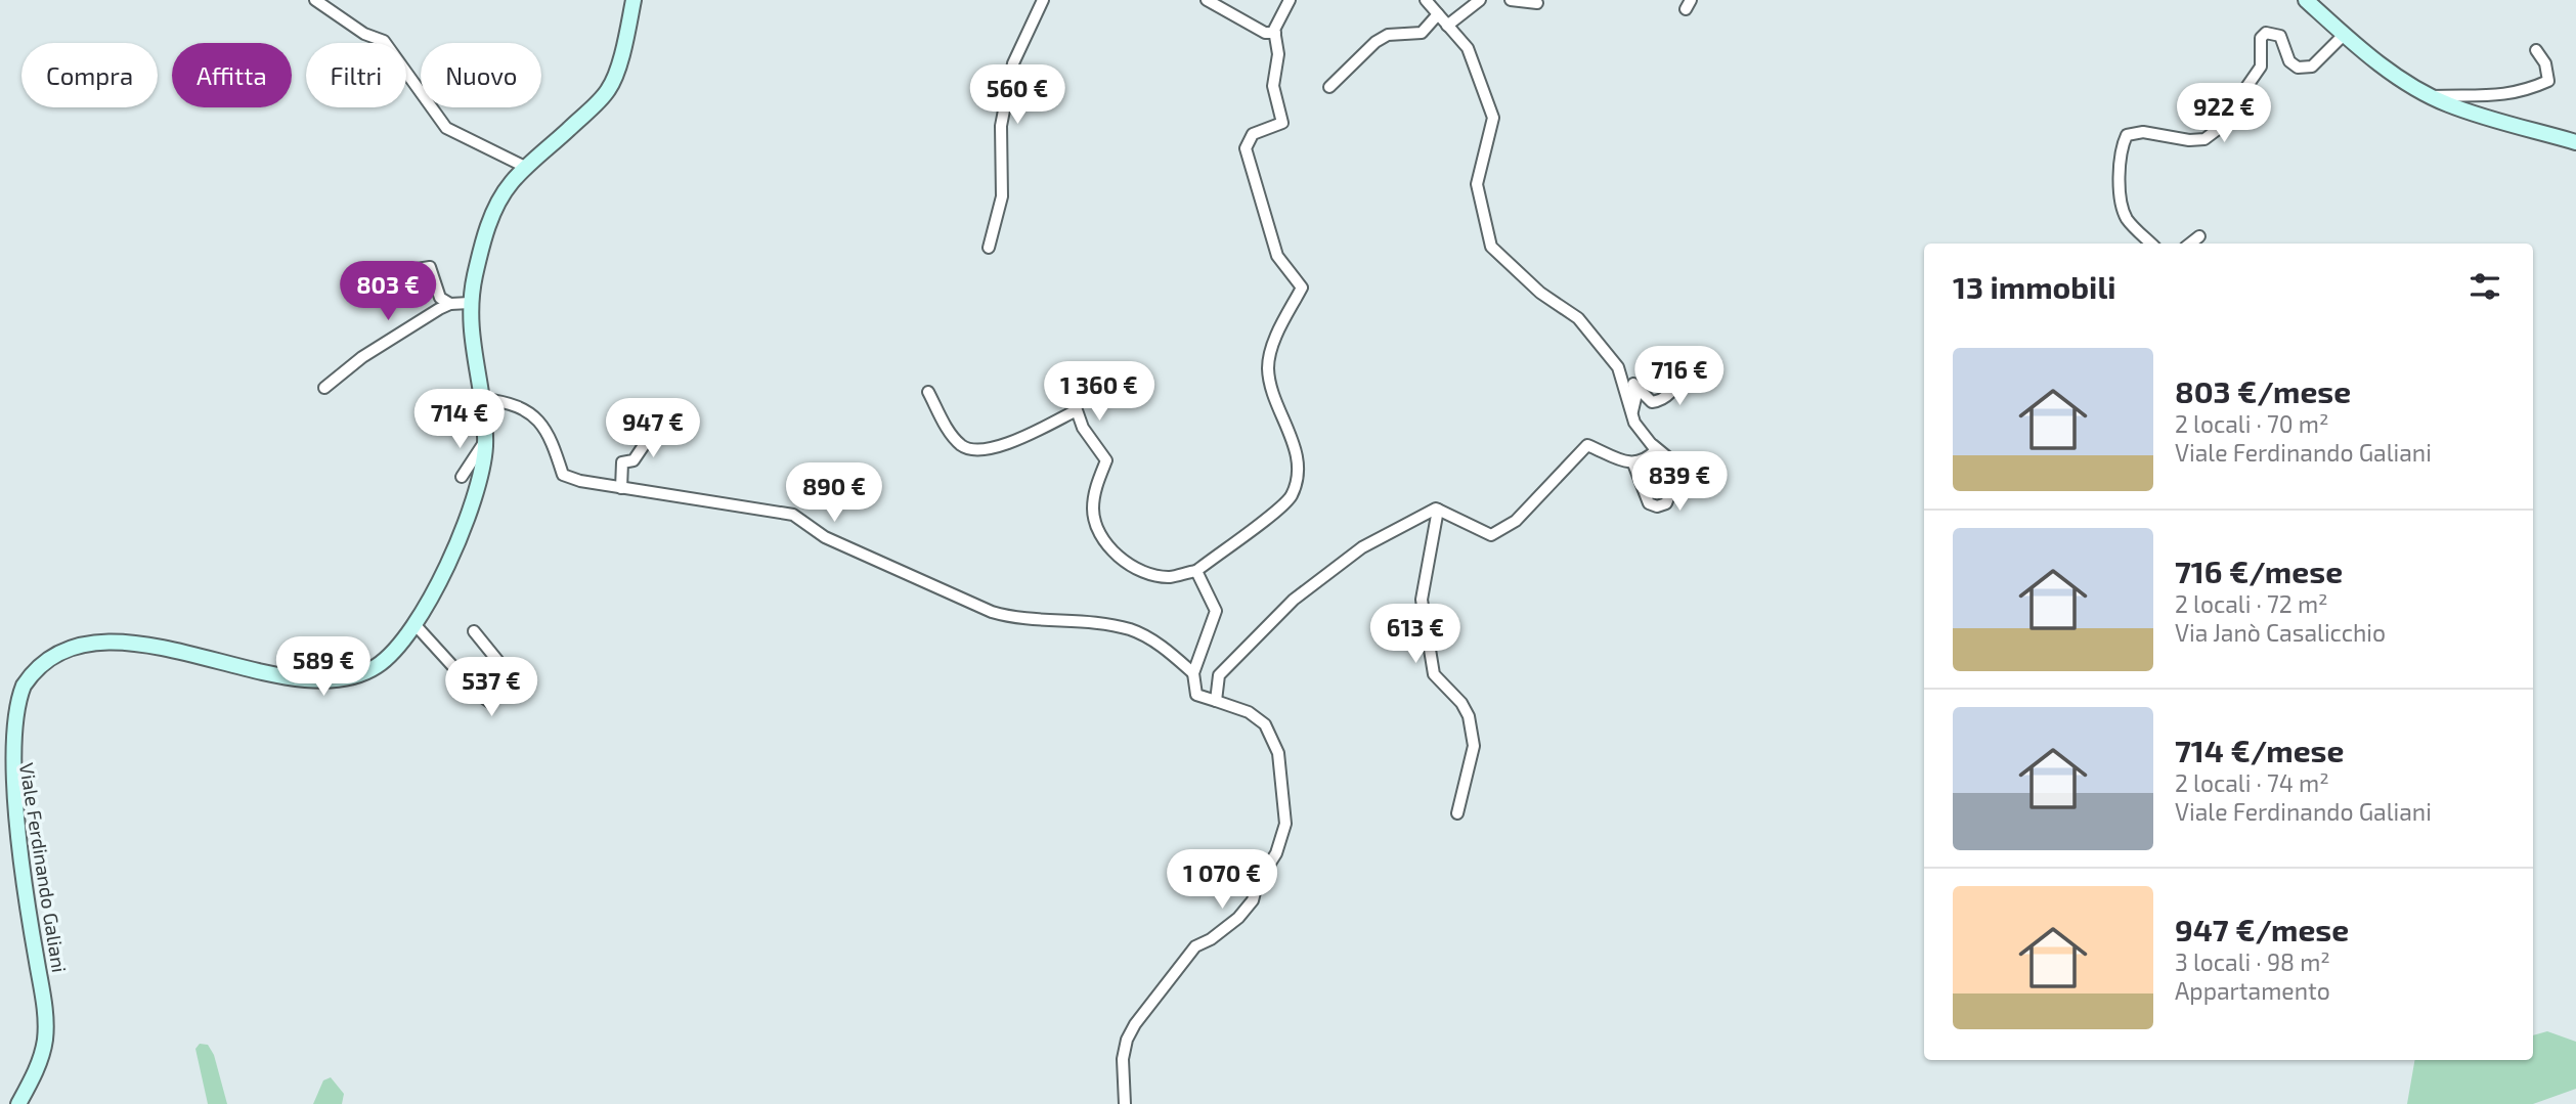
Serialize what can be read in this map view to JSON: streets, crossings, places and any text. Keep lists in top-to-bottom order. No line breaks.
{"streets":{"main road":["Viale Ferdinando Galiani"]},"page":{"chip":["Compra","Affitta","Filtri","Nuovo"],"price":["560 €","922 €","803 €","716 €","1 360 €","714 €","947 €","839 €","890 €","613 €","589 €","537 €","1 070 €"],"heading":"13 immobili","list":[{"name":"803 €/mese","note":"2 locali · 70 m² · Viale Ferdinando Galiani"},{"name":"716 €/mese","note":"2 locali · 72 m² · Via Janò Casalicchio"},{"name":"714 €/mese","note":"2 locali · 74 m² · Viale Ferdinando Galiani"},{"name":"947 €/mese","note":"3 locali · 98 m² · Appartamento"}]}}
